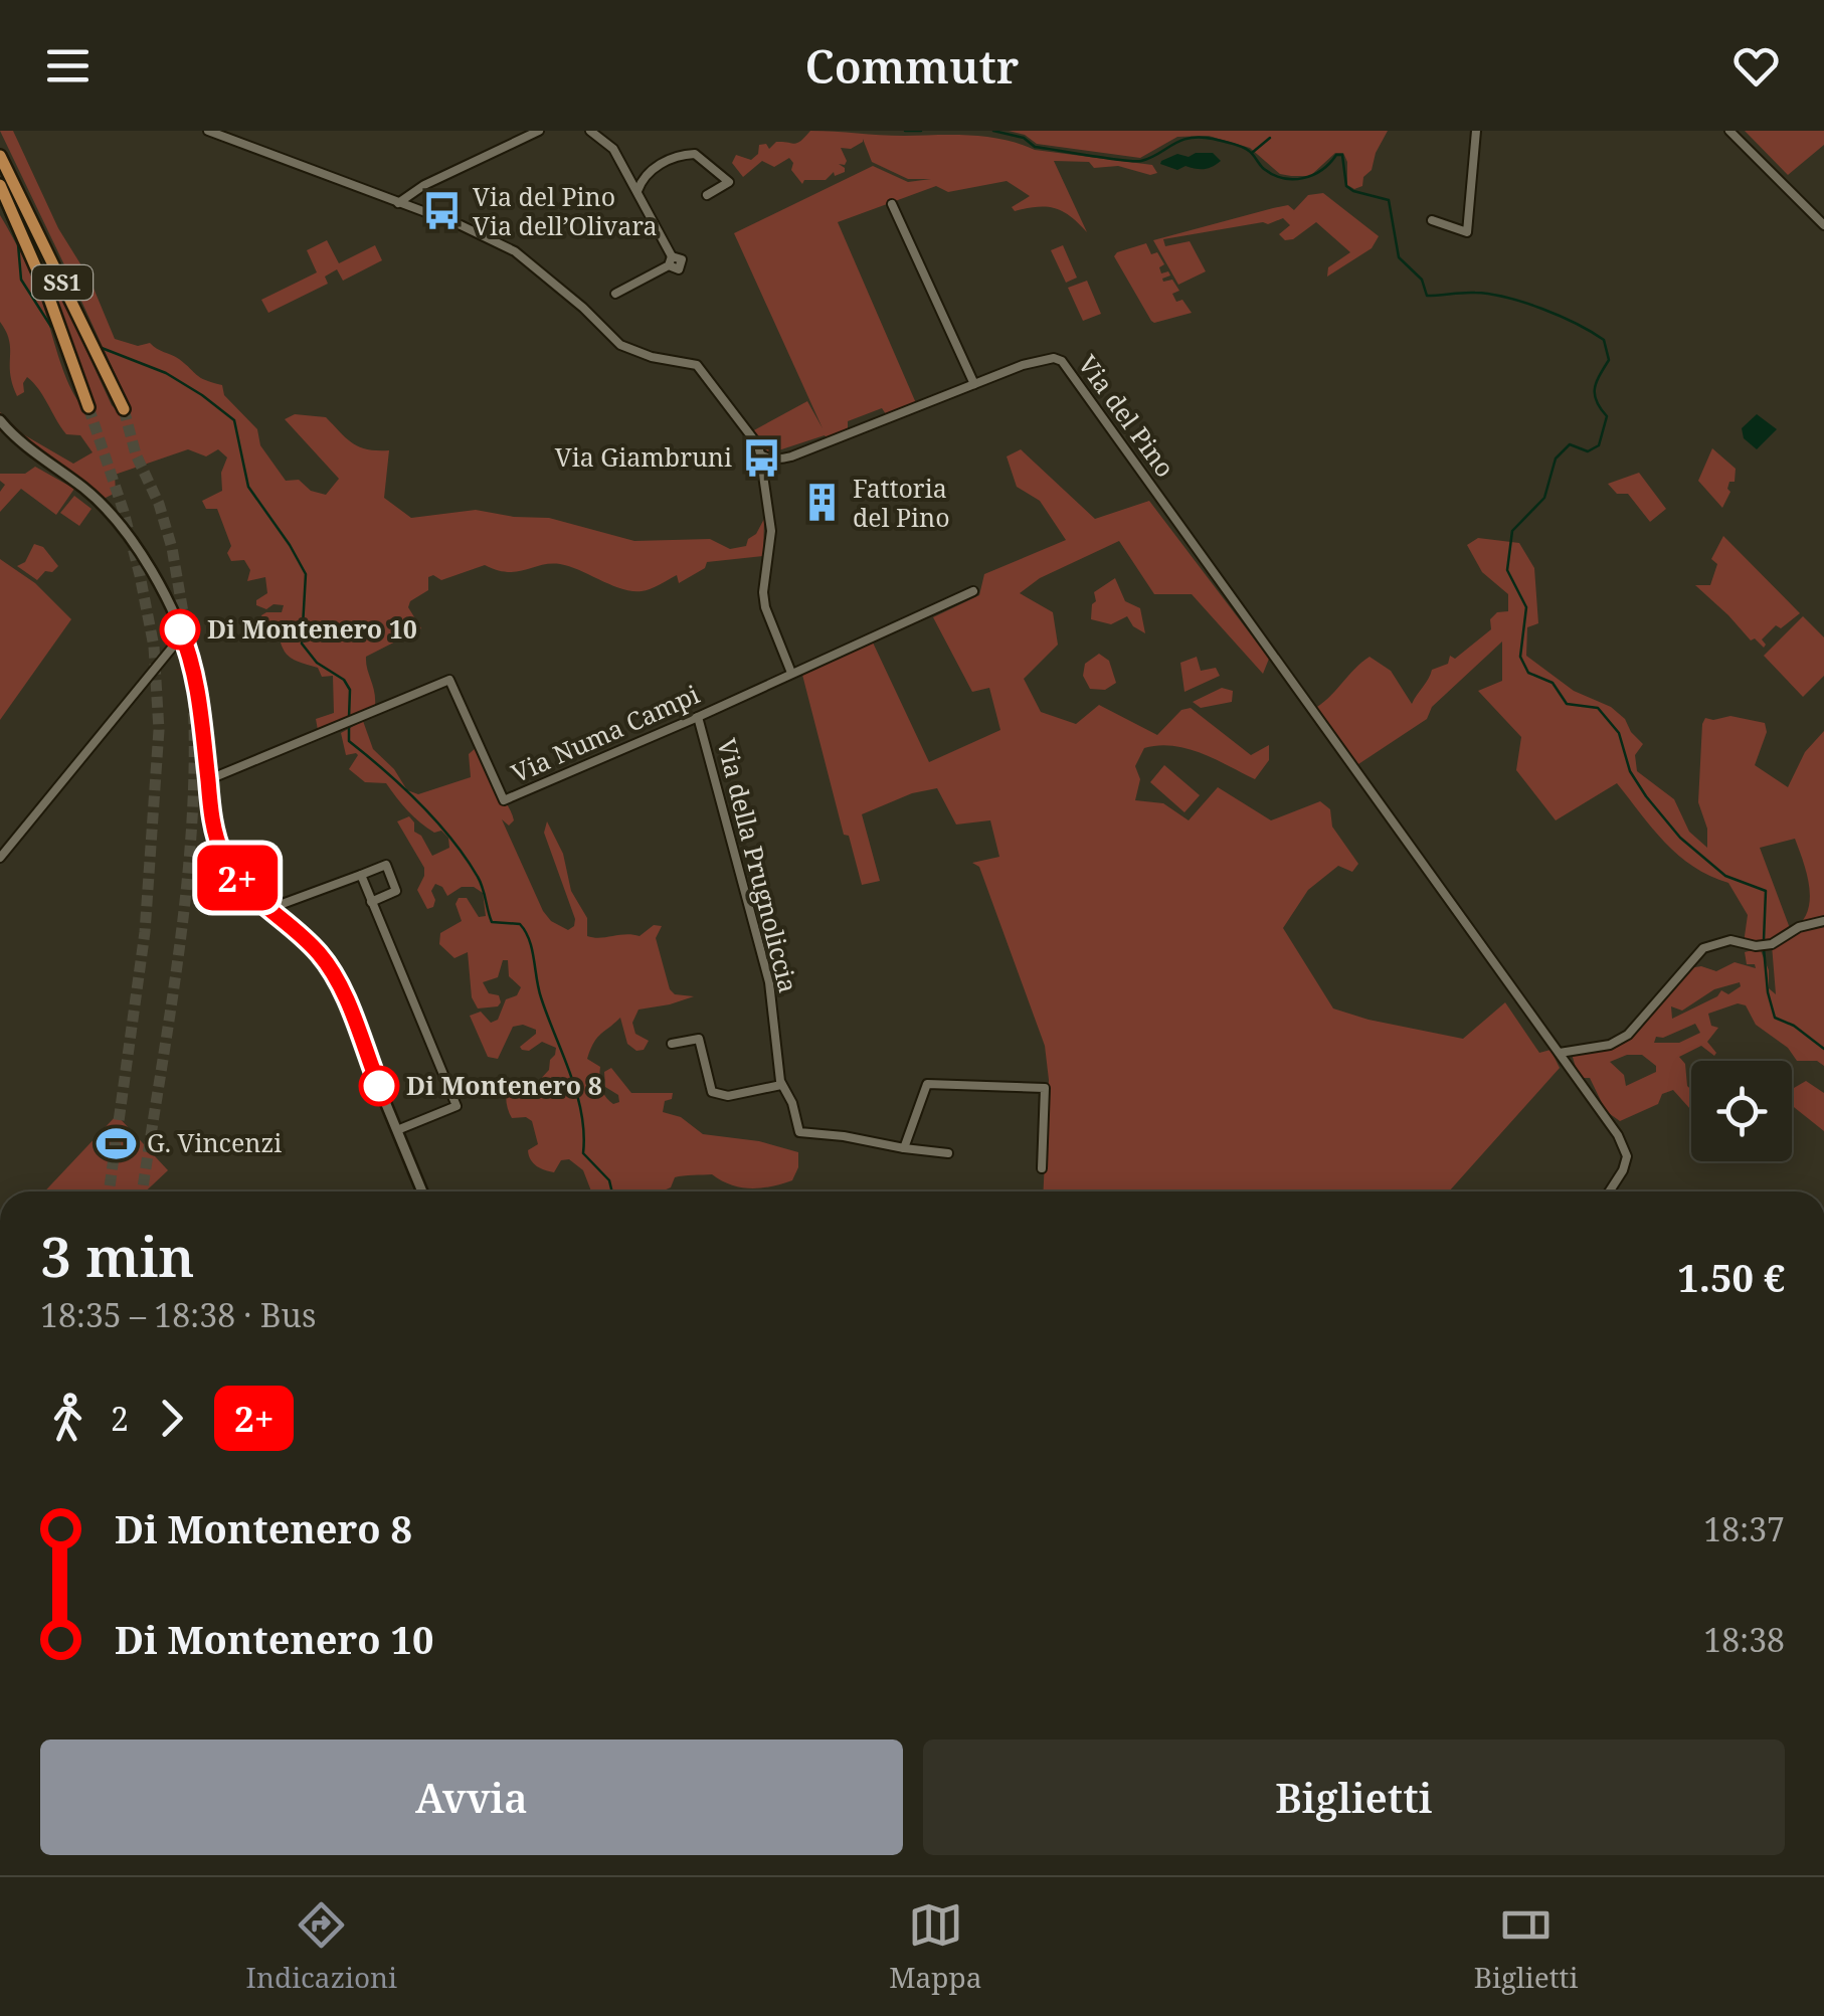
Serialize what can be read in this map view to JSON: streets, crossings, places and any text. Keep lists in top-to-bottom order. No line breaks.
{"streets":{"highway":["SS1"],"street":["Via del Pino","Via Numa Campi","Via della Prugnoliccia"]},"crossings":[["Via Numa Campi","Via della Prugnoliccia"]],"places":{"bus stop":["Via del Pino Via dell’Olivara","Via Giambruni"],"building":["Fattoria del Pino"],"other":["Di Montenero 10","Di Montenero 8"],"sports":["G. Vincenzi"]},"lines":["bus line 2+"],"page":{"header":"Commutr","on_map":"2+","heading":["3 min","18:35 – 18:38 · Bus","1.50 €"],"legs":["2","2+"],"list":[{"name":"Di Montenero 8","value":"18:37"},{"name":"Di Montenero 10","value":"18:38"}],"buttons":["Avvia","Biglietti"],"tabs":["Indicazioni","Mappa","Biglietti"]}}
